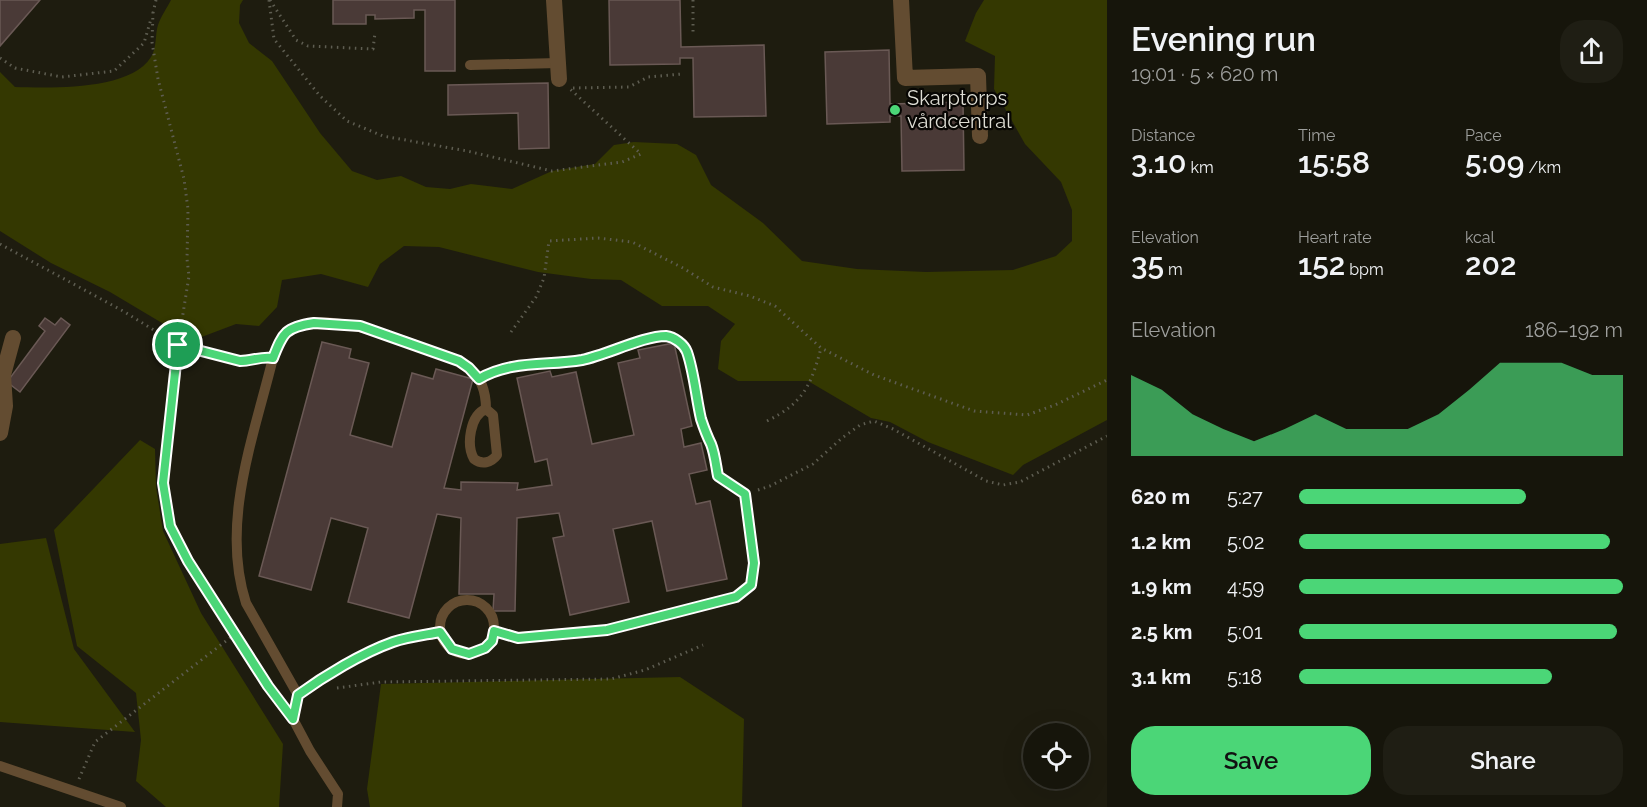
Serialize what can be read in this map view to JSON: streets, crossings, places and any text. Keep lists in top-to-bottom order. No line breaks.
{"places":["Skarptorps vårdcentral"],"page":{"heading":["Evening run","19:01 · 5 × 620 m"],"stats":[["Distance","3.10 km"],["Time","15:58"],["Pace","5:09 /km"],["Elevation","35 m"],["Heart rate","152 bpm"],["kcal","202"]],"chart":["Elevation","186–192 m"],"list":[{"name":"620 m","note":"5:27"},{"name":"1.2 km","note":"5:02"},{"name":"1.9 km","note":"4:59"},{"name":"2.5 km","note":"5:01"},{"name":"3.1 km","note":"5:18"}],"buttons":["Save","Share"]}}
